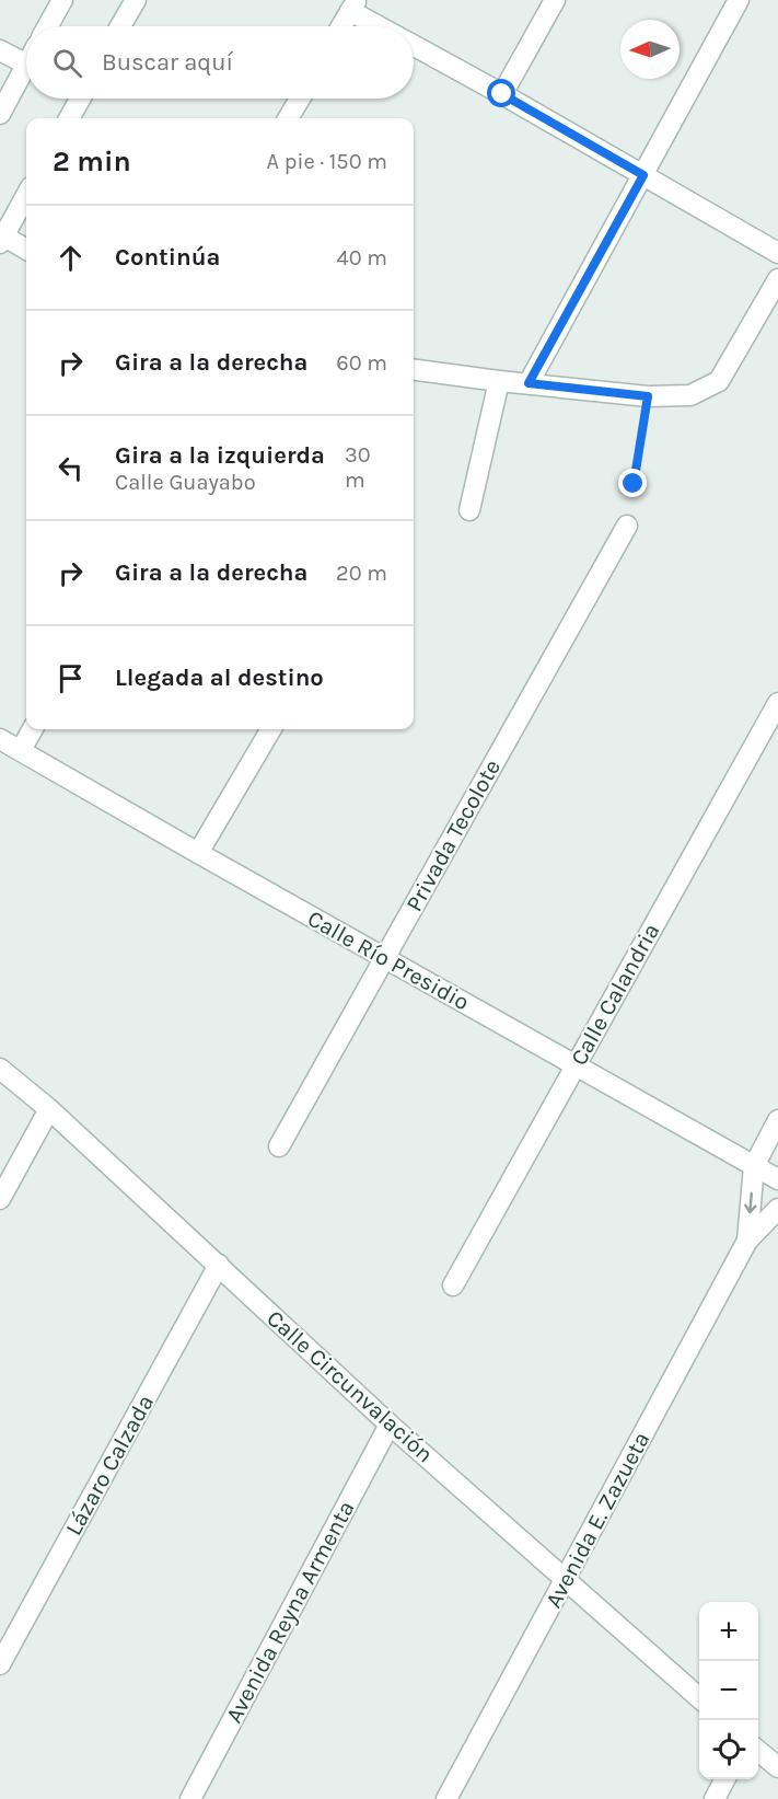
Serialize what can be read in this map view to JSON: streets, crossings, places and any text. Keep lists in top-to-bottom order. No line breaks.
{"streets":{"street":["Privada Tecolote","Calle Río Presidio","Calle Calandria","Calle Circunvalación","Lázaro Calzada","Avenida E. Zazueta","Avenida Reyna Armenta"]},"crossings":[["Privada Tecolote","Calle Río Presidio"],["Calle Río Presidio","Calle Calandria"],["Calle Río Presidio","Avenida E. Zazueta"],["Calle Circunvalación","Lázaro Calzada"],["Calle Circunvalación","Avenida E. Zazueta"],["Calle Circunvalación","Avenida Reyna Armenta"]],"north":"left","page":{"search":"Buscar aquí","heading":["2 min","A pie · 150 m"],"list":[["Continúa","40 m"],["Gira a la derecha","60 m"],["Gira a la izquierda","Calle Guayabo","30 m"],["Gira a la derecha","20 m"],"Llegada al destino"],"map_buttons":["+","−"]}}
